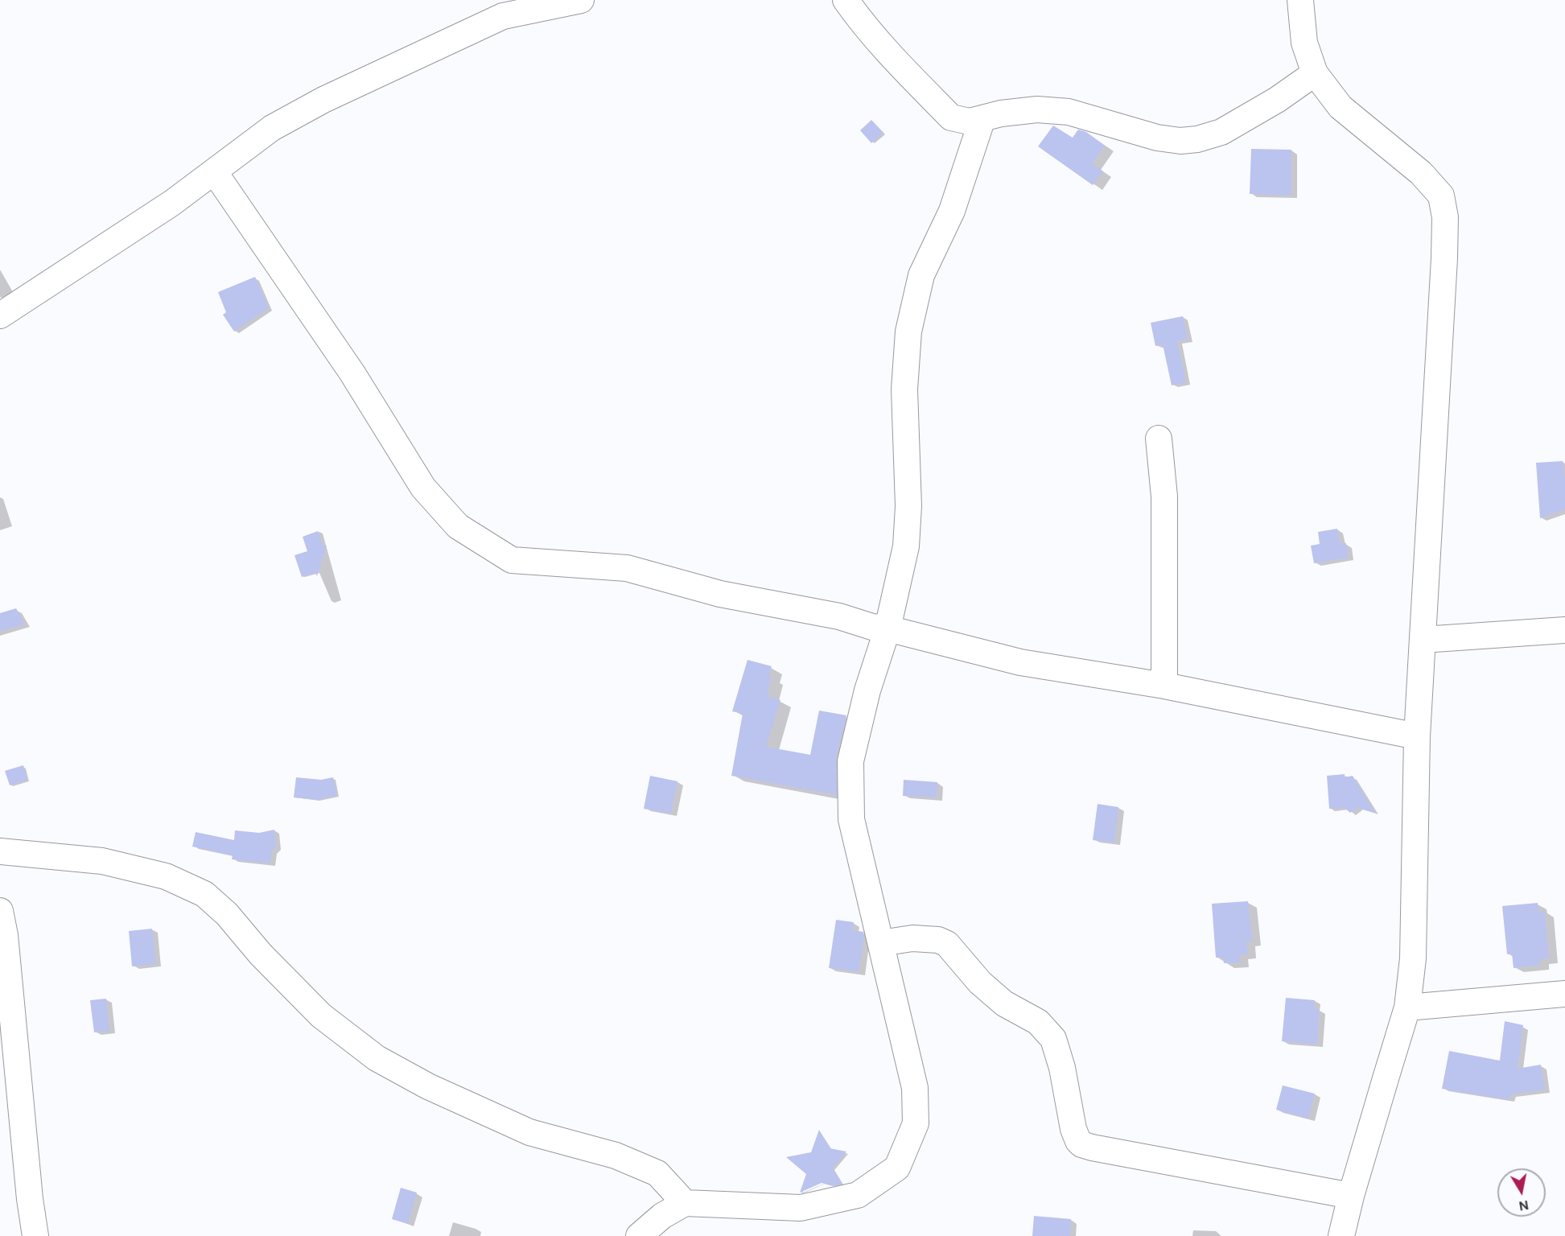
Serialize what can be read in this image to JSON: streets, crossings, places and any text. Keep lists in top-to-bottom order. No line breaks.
{"north":"bottom"}
